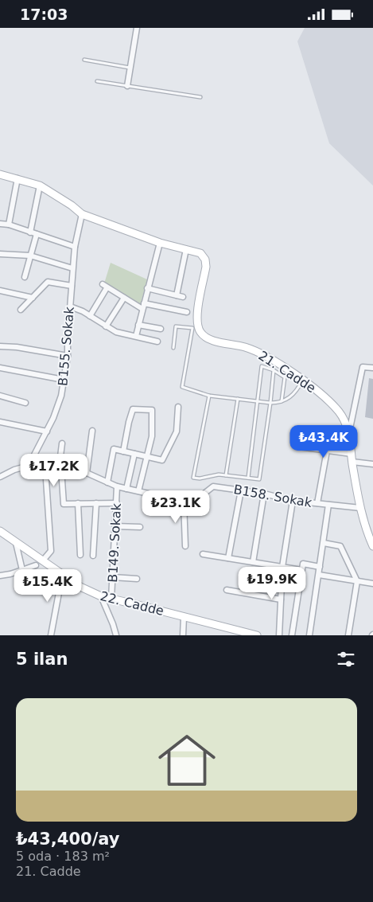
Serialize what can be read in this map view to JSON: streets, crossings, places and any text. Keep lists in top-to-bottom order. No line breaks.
{"streets":{"main road":["21. Cadde","22. Cadde"],"street":["B155. Sokak","B158. Sokak","B149. Sokak"]},"crossings":[["B155. Sokak","21. Cadde"],["B155. Sokak","B158. Sokak"],["21. Cadde","B158. Sokak"],["B158. Sokak","B149. Sokak"],["B149. Sokak","22. Cadde"]],"page":{"status":"17:03","price":["₺43.4K","₺17.2K","₺23.1K","₺19.9K","₺15.4K"],"heading":"5 ilan","list":[{"name":"₺43,400/ay","note":"5 oda · 183 m² · 21. Cadde"}]}}
